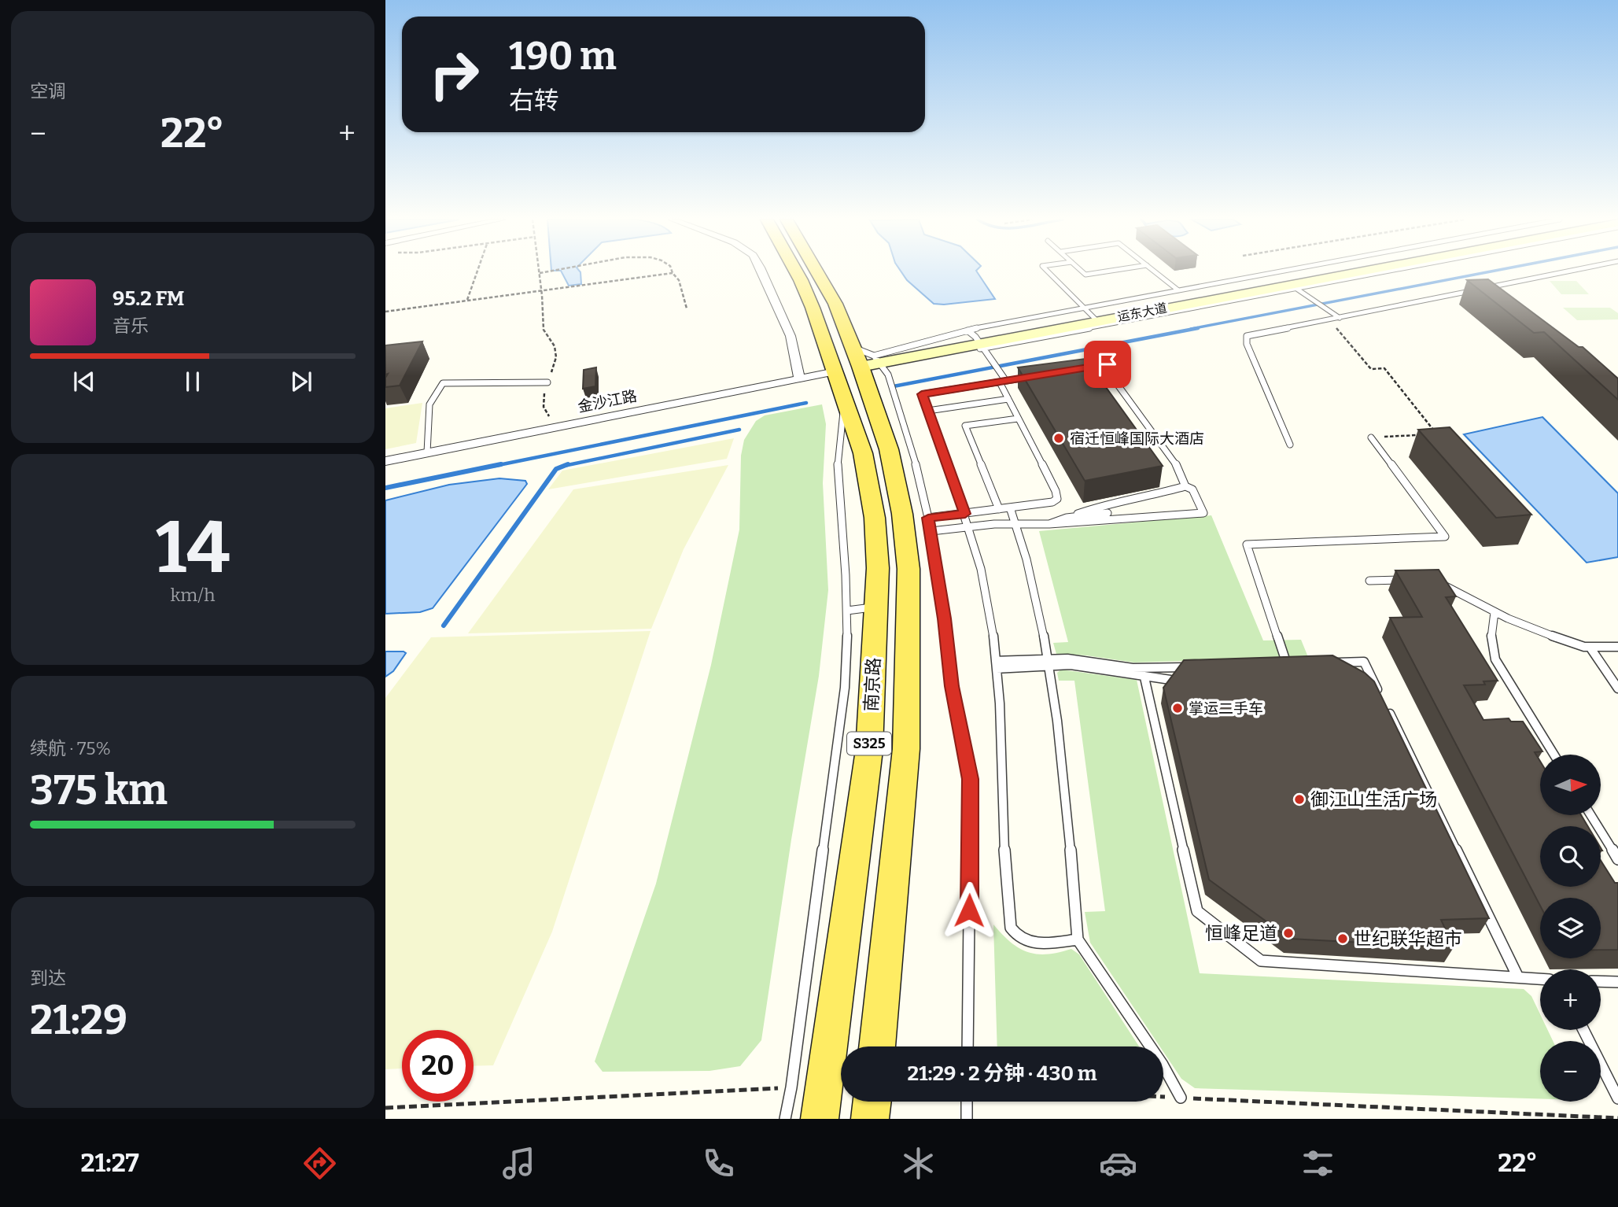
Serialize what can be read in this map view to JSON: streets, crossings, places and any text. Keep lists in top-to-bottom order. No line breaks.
{"streets":{"main road":["运东大道","南京路","S325"],"street":["金沙江路"]},"crossings":[["运东大道","金沙江路"],["运东大道","南京路"],["运东大道","S325"],["金沙江路","南京路"],["金沙江路","S325"],["南京路","S325"]],"places":["宿迁恒峰国际大酒店","掌运二手车","御江山生活广场","恒峰足道","世纪联华超市"],"north":"right","page":{"tile":["空调",["14","km/h"],["续航 · 75%","375 km"],["到达","21:29"]],"turn":["190 m","右转"],"heat":["−","22°","+"],"song":["95.2 FM","音乐"],"map_buttons":["+","−"],"limit":"20","trip":"21:29 · 2 分钟 · 430 m","tabs":["21:27","22°"]}}
